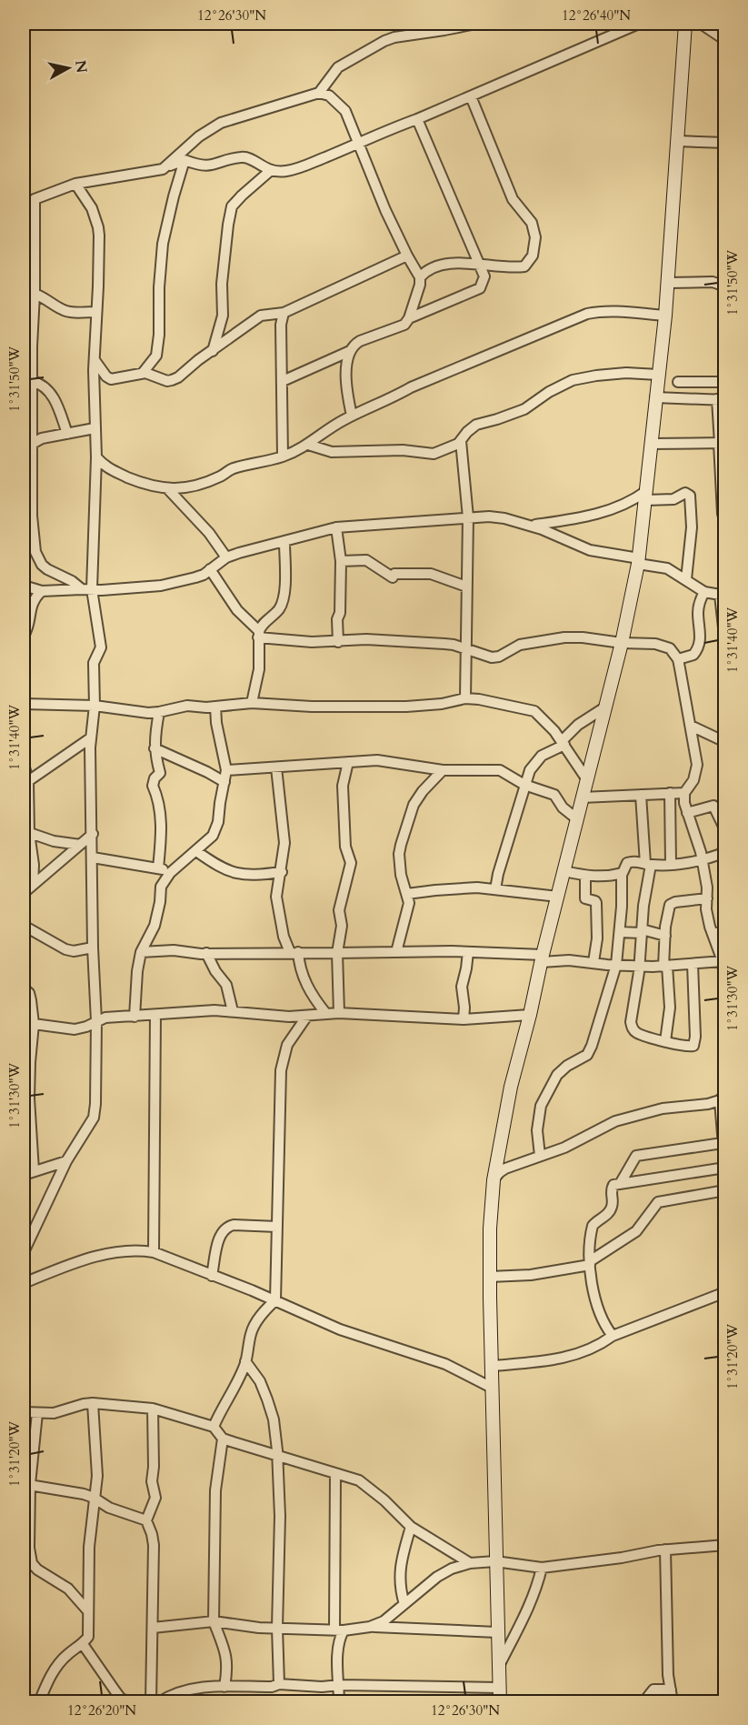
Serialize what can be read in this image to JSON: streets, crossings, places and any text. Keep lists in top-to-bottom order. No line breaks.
{"north":"right","coordinates":["12°26'30\"N","12°26'40\"N","1°31'50\"W","1°31'40\"W","1°31'30\"W","1°31'20\"W","12°26'20\"N"]}
